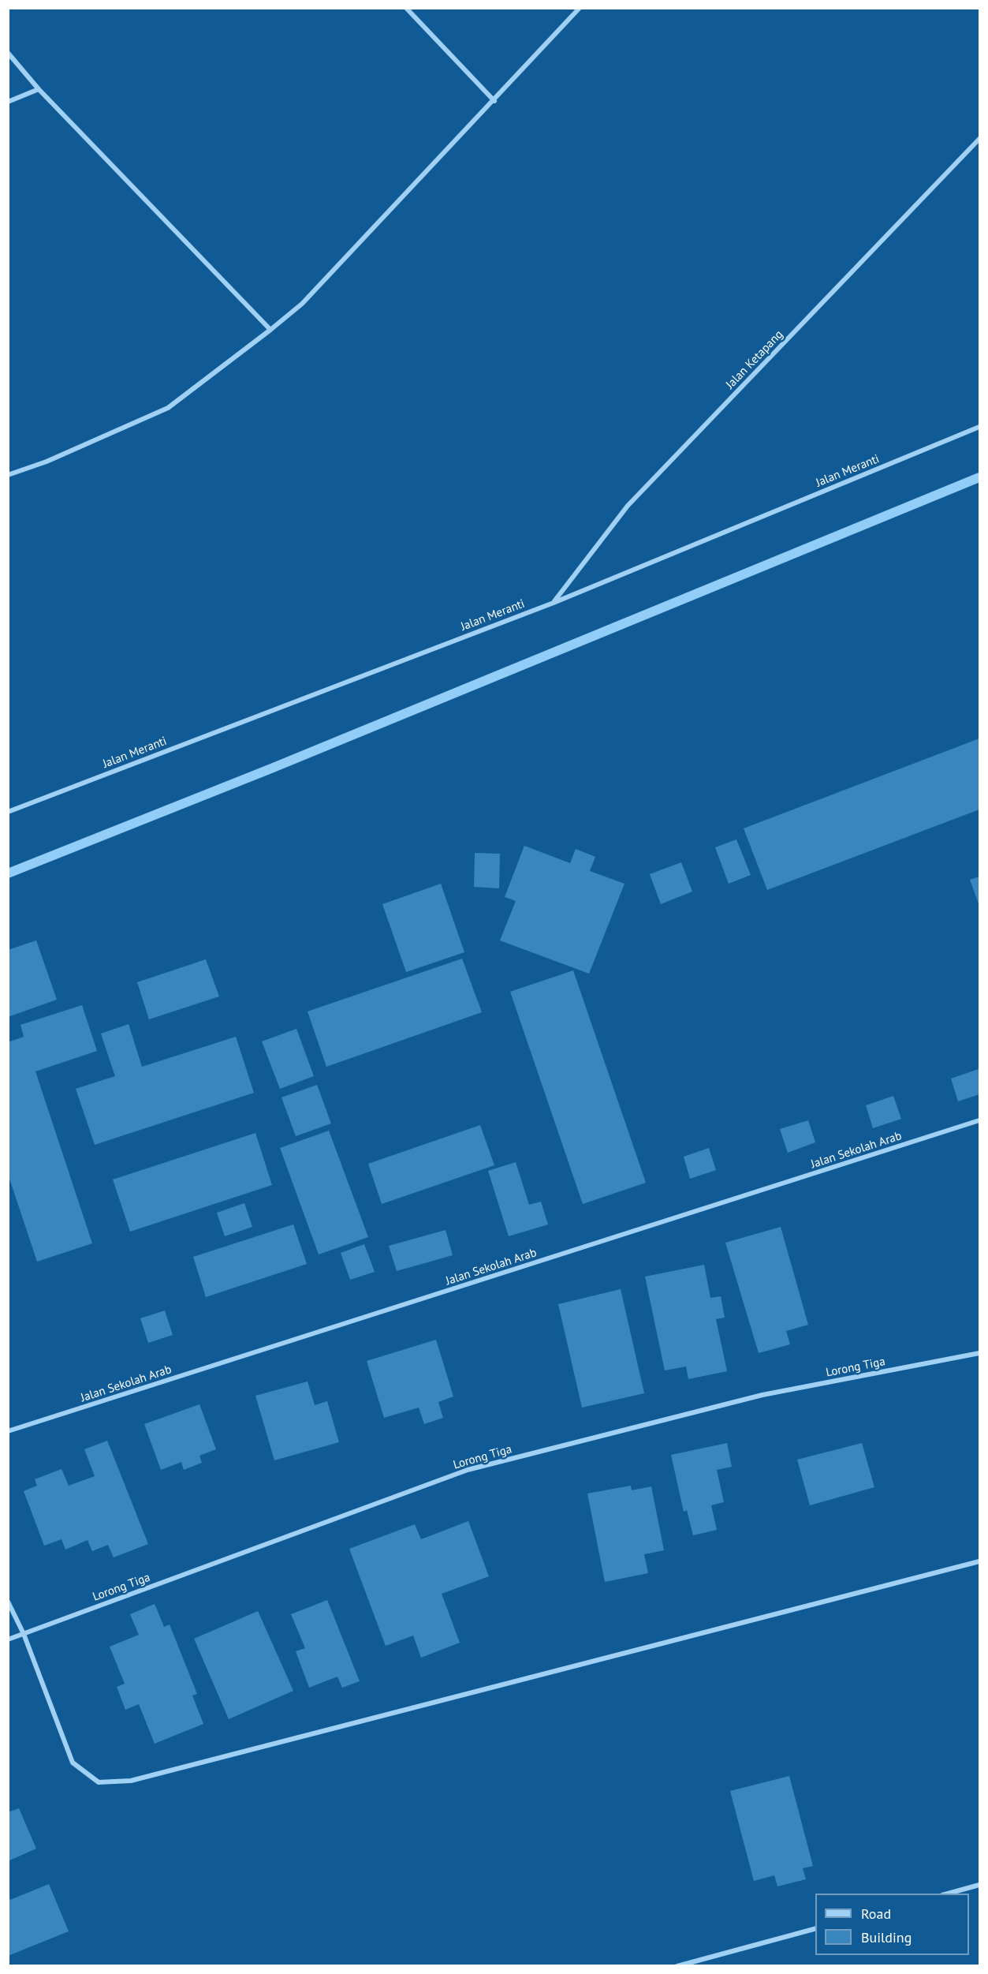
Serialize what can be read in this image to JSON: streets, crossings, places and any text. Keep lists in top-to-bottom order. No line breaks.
{"streets":{"street":["Jalan Ketapang","Jalan Meranti","Jalan Sekolah Arab","Lorong Tiga"]},"crossings":[["Jalan Ketapang","Jalan Meranti"]],"legend":["Road","Building"]}
